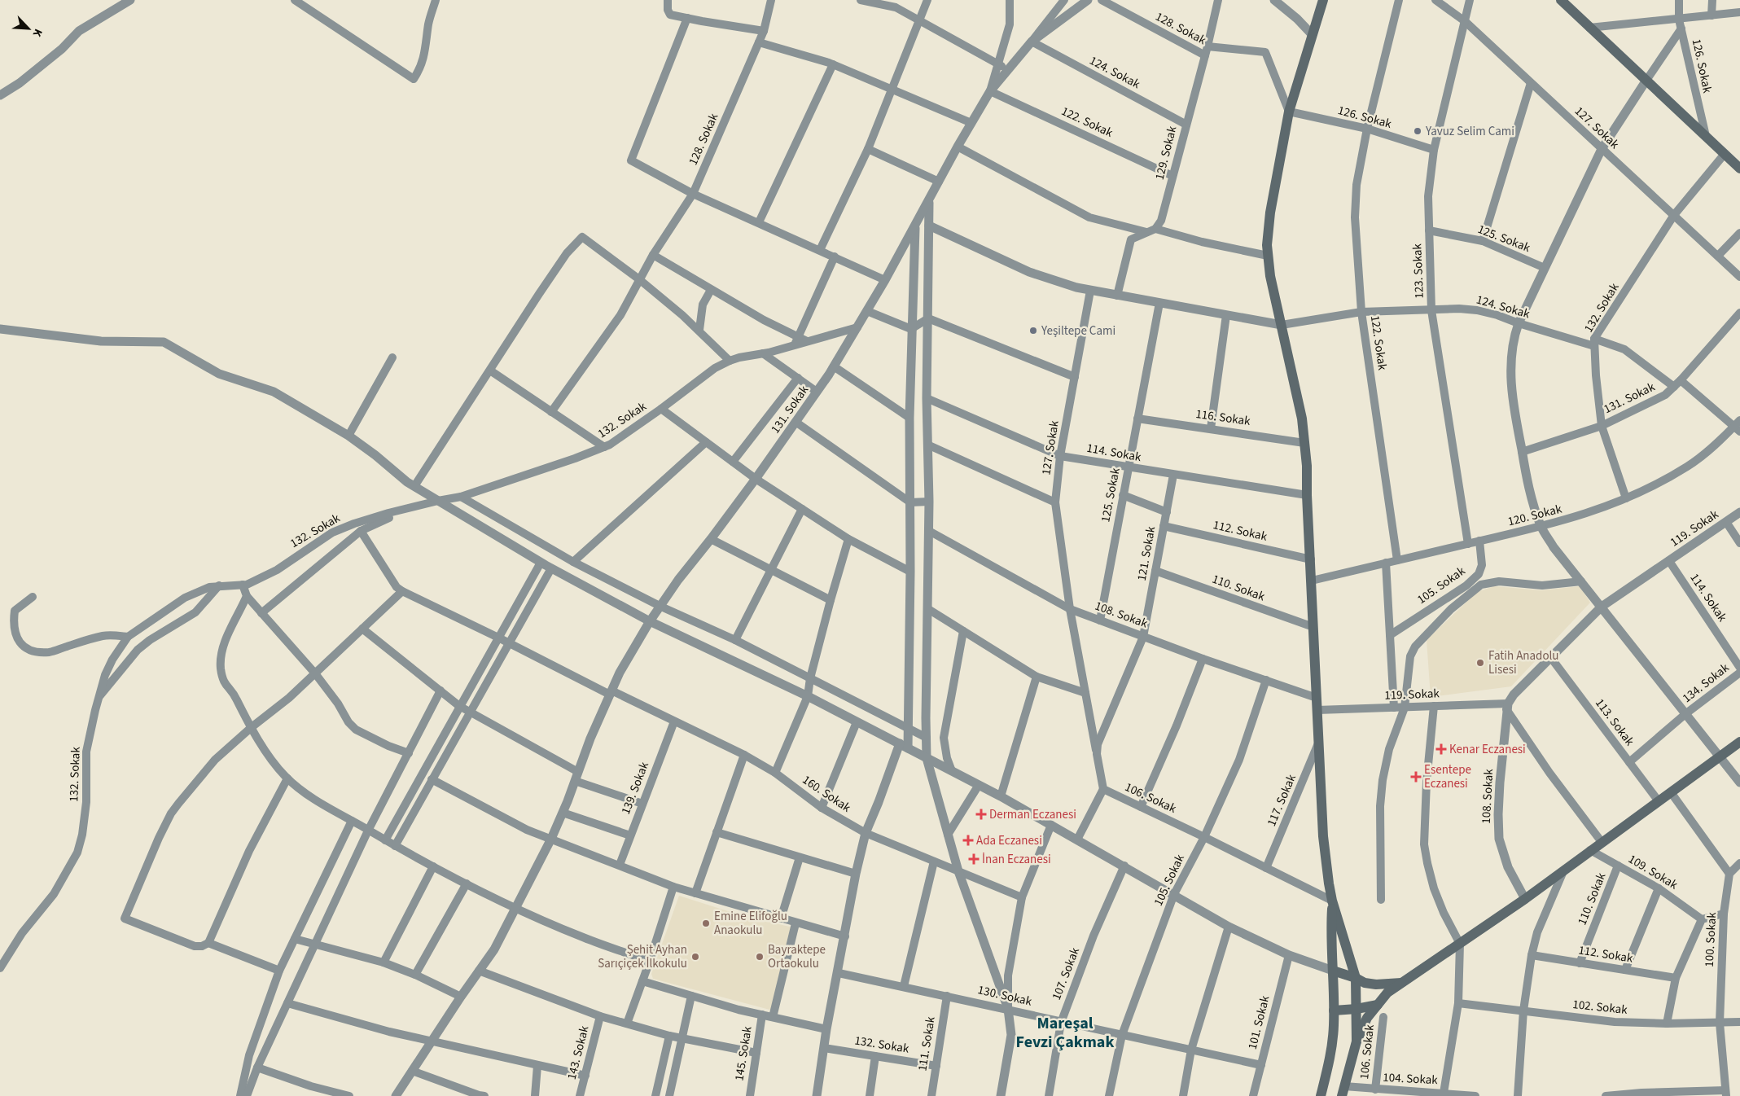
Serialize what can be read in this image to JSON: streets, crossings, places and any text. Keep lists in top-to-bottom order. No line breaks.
{"streets":{"street":["128. Sokak","126. Sokak","124. Sokak","122. Sokak","127. Sokak","129. Sokak","125. Sokak","123. Sokak","132. Sokak","131. Sokak","116. Sokak","114. Sokak","120. Sokak","119. Sokak","112. Sokak","121. Sokak","105. Sokak","110. Sokak","108. Sokak","134. Sokak","113. Sokak","139. Sokak","160. Sokak","106. Sokak","117. Sokak","109. Sokak","100. Sokak","107. Sokak","130. Sokak","102. Sokak","101. Sokak","111. Sokak","143. Sokak","145. Sokak","104. Sokak"]},"crossings":[["128. Sokak","129. Sokak"],["126. Sokak","122. Sokak"],["126. Sokak","123. Sokak"],["124. Sokak","122. Sokak"],["124. Sokak","129. Sokak"],["124. Sokak","123. Sokak"],["124. Sokak","132. Sokak"],["124. Sokak","131. Sokak"],["122. Sokak","129. Sokak"],["122. Sokak","131. Sokak"],["122. Sokak","120. Sokak"],["127. Sokak","123. Sokak"],["127. Sokak","132. Sokak"],["127. Sokak","114. Sokak"],["127. Sokak","108. Sokak"],["125. Sokak","123. Sokak"],["125. Sokak","116. Sokak"],["125. Sokak","114. Sokak"],["125. Sokak","108. Sokak"],["123. Sokak","120. Sokak"],["132. Sokak","131. Sokak"],["132. Sokak","120. Sokak"],["132. Sokak","111. Sokak"],["131. Sokak","160. Sokak"],["114. Sokak","119. Sokak"],["114. Sokak","121. Sokak"],["120. Sokak","105. Sokak"],["119. Sokak","108. Sokak"],["112. Sokak","121. Sokak"],["112. Sokak","110. Sokak"],["121. Sokak","110. Sokak"],["121. Sokak","108. Sokak"],["105. Sokak","108. Sokak"],["105. Sokak","106. Sokak"],["105. Sokak","130. Sokak"],["110. Sokak","109. Sokak"],["134. Sokak","113. Sokak"],["139. Sokak","160. Sokak"],["106. Sokak","117. Sokak"],["106. Sokak","104. Sokak"],["100. Sokak","102. Sokak"],["107. Sokak","130. Sokak"],["130. Sokak","101. Sokak"],["130. Sokak","111. Sokak"]],"districts":["Mareşal Fevzi Çakmak"],"places":{"other":["Yavuz Selim Cami","Yeşiltepe Cami","Fatih Anadolu Lisesi","Emine Elifoğlu Anaokulu","Şehit Ayhan Sarıçiçek İlkokulu","Bayraktepe Ortaokulu"],"health":["Kenar Eczanesi","Esentepe Eczanesi","Derman Eczanesi","Ada Eczanesi","İnan Eczanesi"]},"north":"bottom right"}
